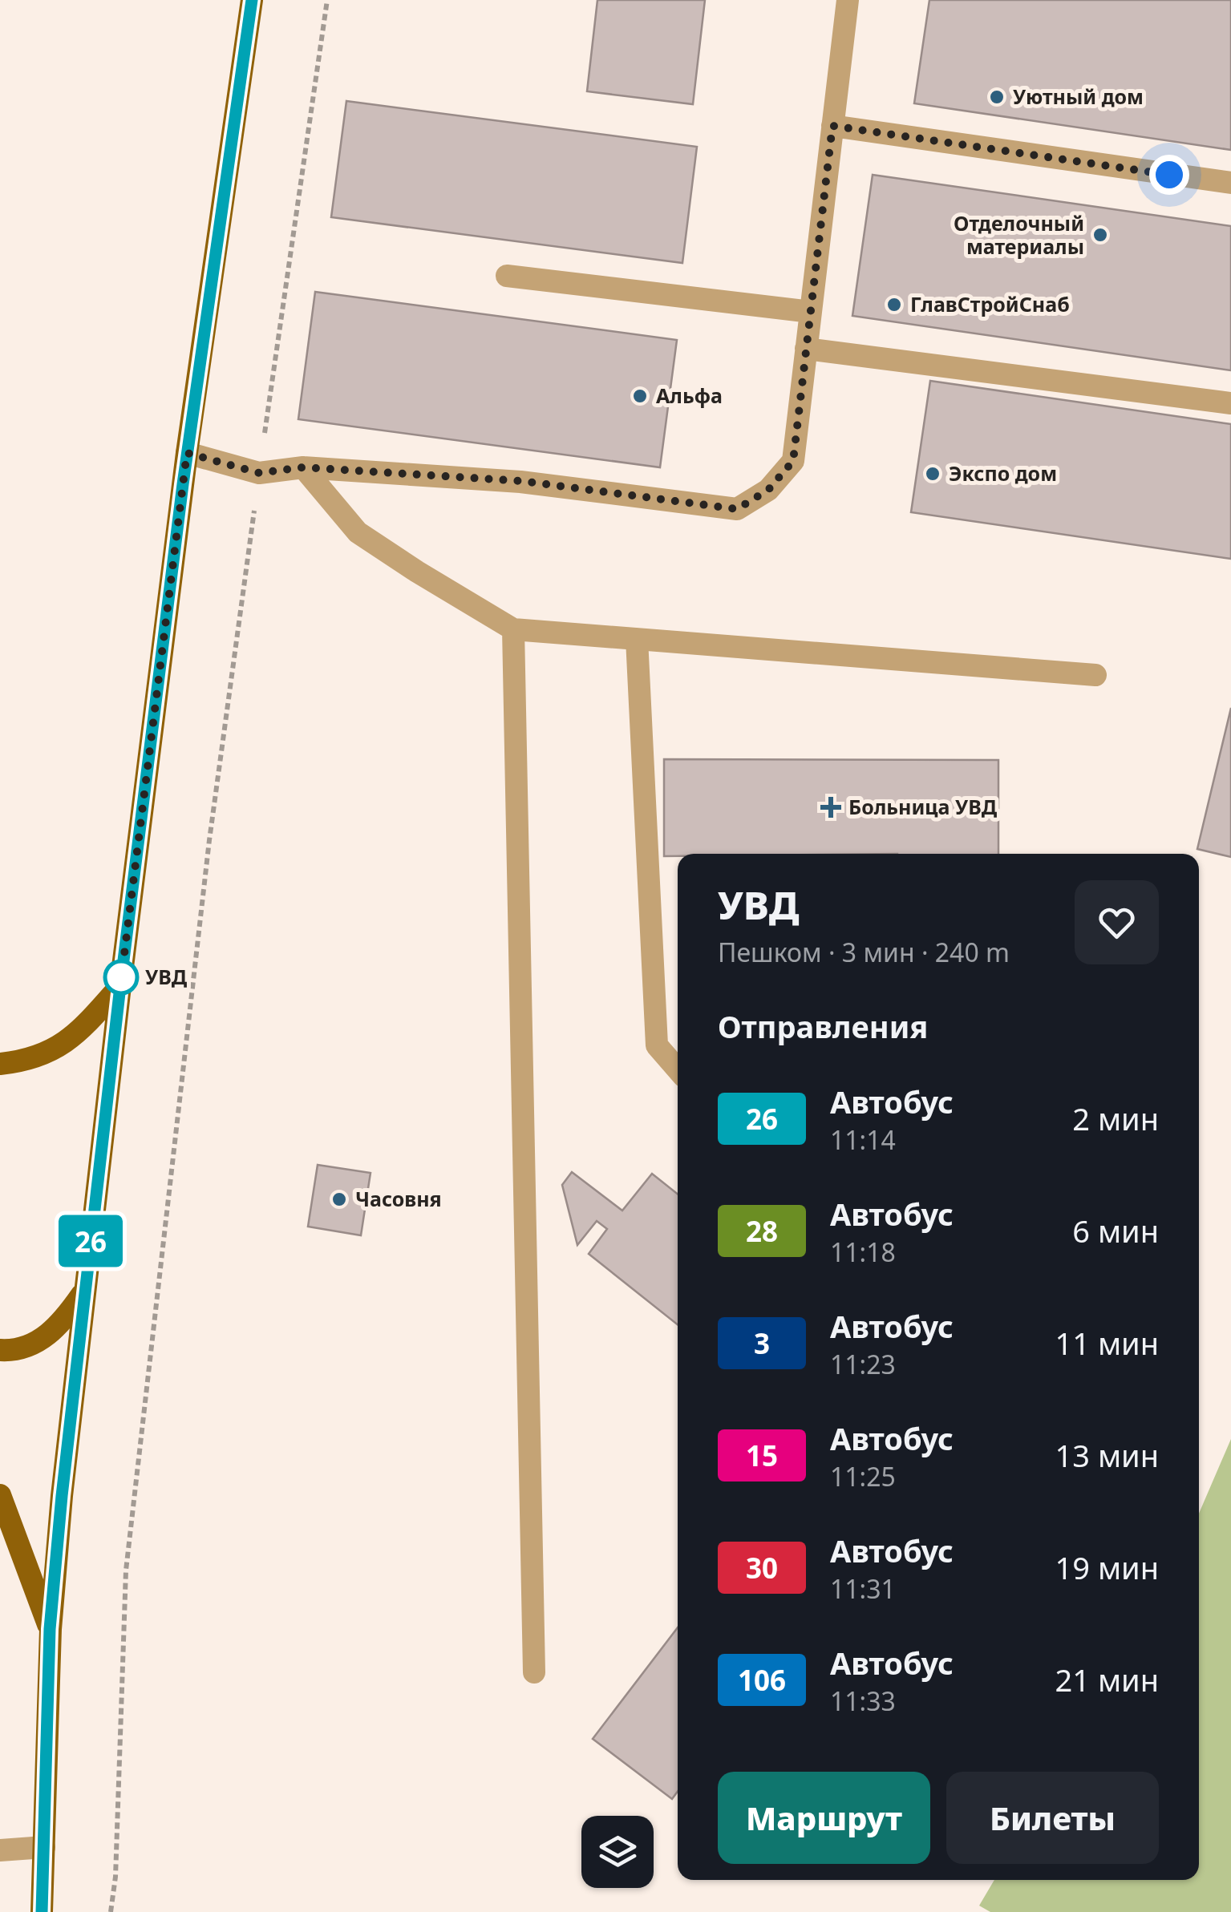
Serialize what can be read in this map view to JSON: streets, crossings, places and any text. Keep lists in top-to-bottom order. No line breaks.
{"places":{"other":["Уютный дом","Отделочный материалы","ГлавСтройСнаб","Альфа","Экспо дом","УВД","Часовня"],"health":["Больница УВД"]},"lines":["bus line 26"],"page":{"on_map":"26","heading":[["УВД","Пешком · 3 мин · 240 m"],"Отправления"],"list":[{"mark":"26","name":"Автобус","note":"11:14","value":"2 мин"},{"mark":"28","name":"Автобус","note":"11:18","value":"6 мин"},{"mark":"3","name":"Автобус","note":"11:23","value":"11 мин"},{"mark":"15","name":"Автобус","note":"11:25","value":"13 мин"},{"mark":"30","name":"Автобус","note":"11:31","value":"19 мин"},{"mark":"106","name":"Автобус","note":"11:33","value":"21 мин"}],"buttons":["Маршрут","Билеты"]}}
